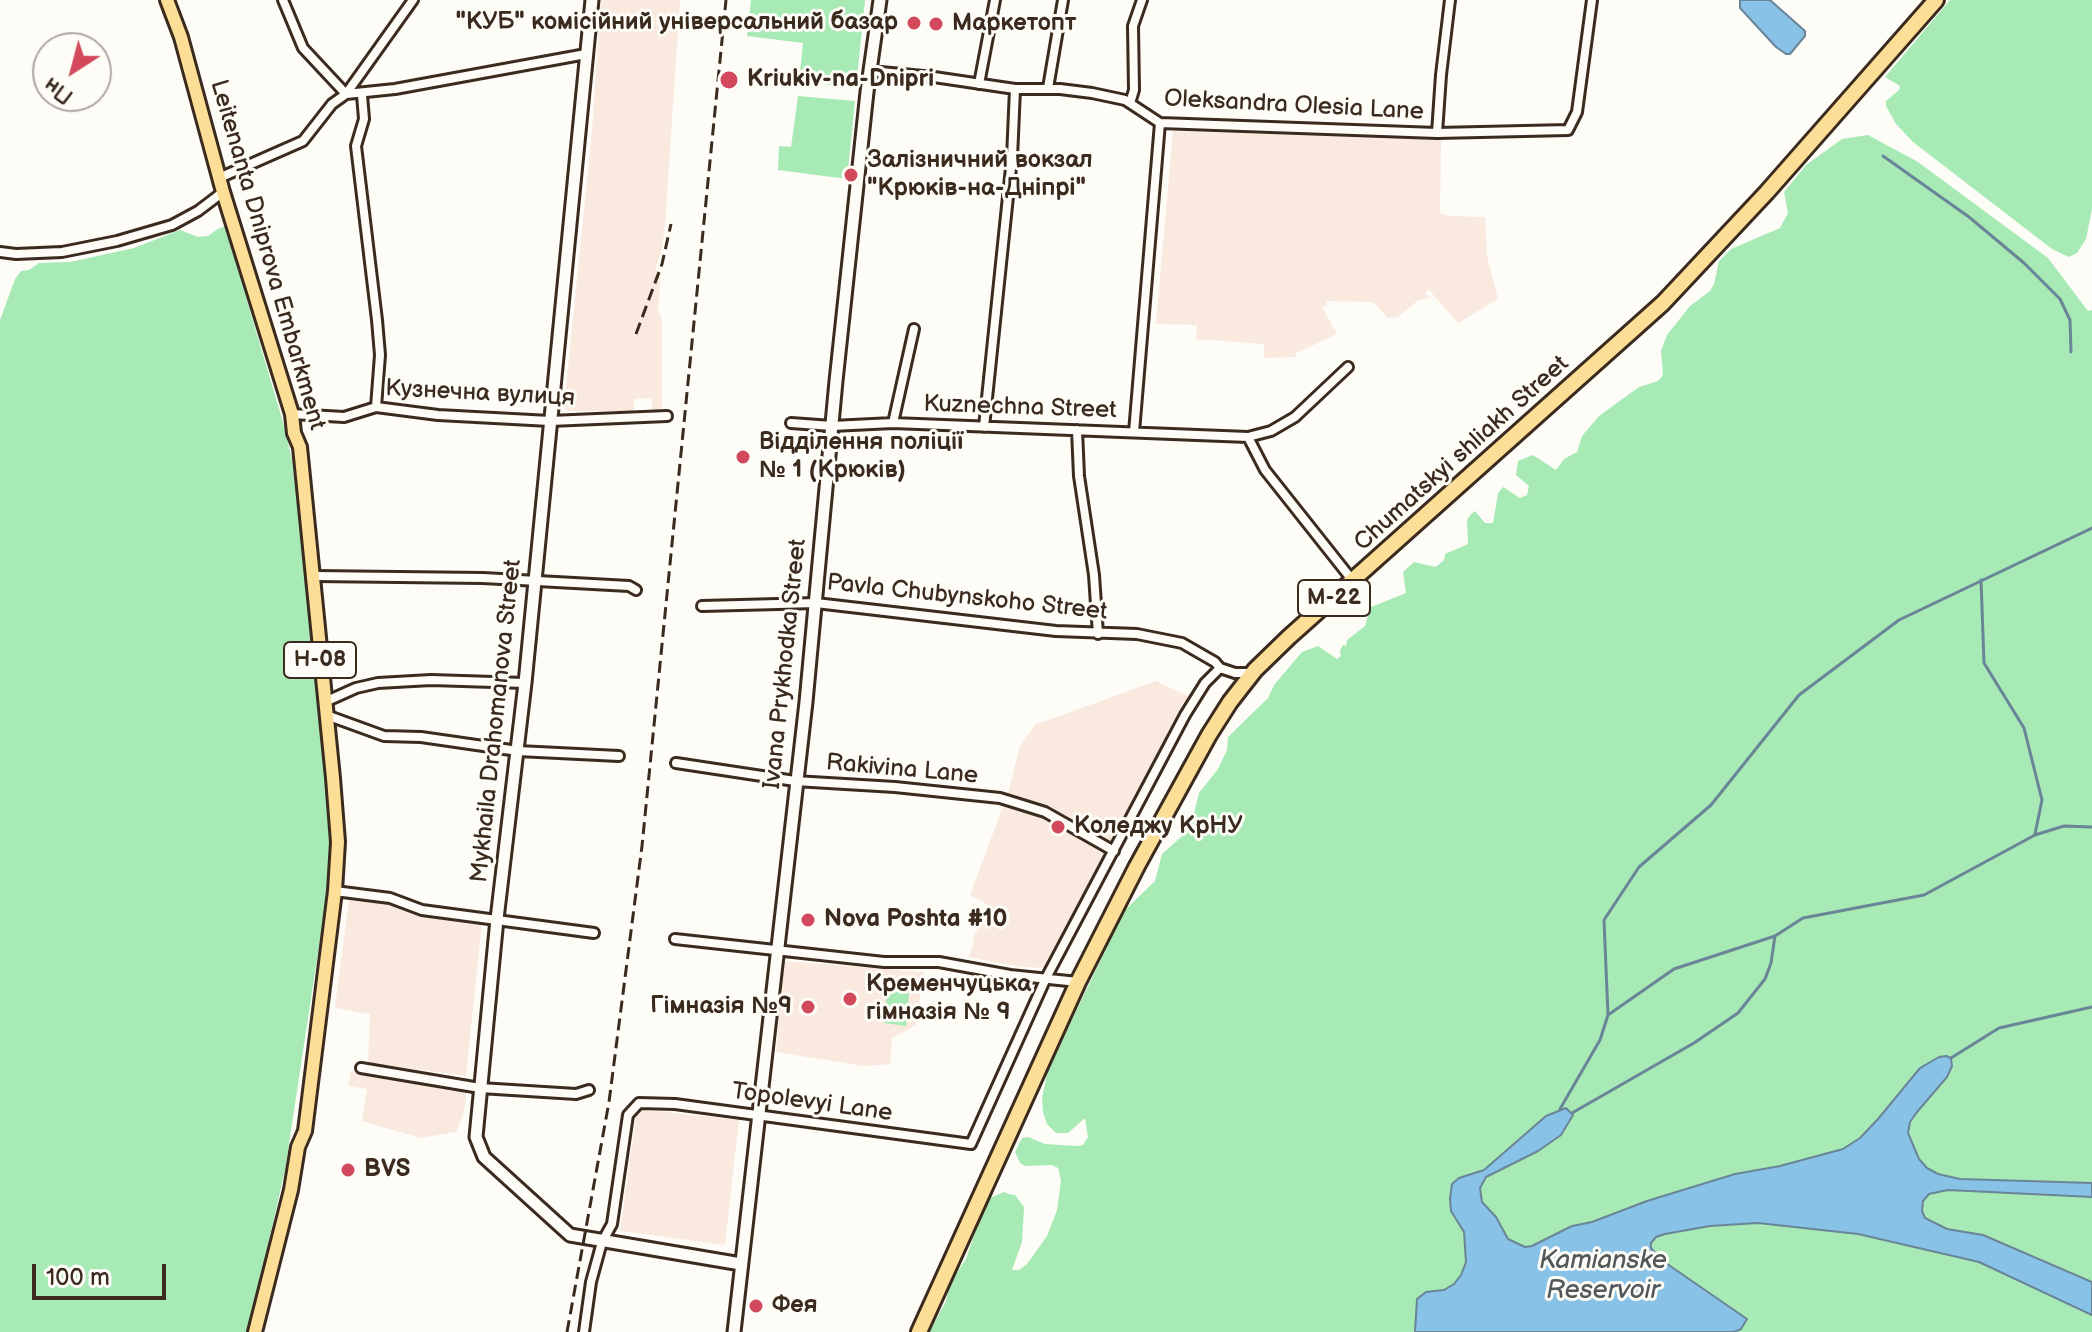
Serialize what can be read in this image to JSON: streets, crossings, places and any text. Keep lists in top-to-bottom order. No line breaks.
{"streets":{"highway":["Chumatskyi shliakh Street","М-22"],"main road":["Leitenanta Dniprova Embarkment","Н-08","Ivana Prykhodka Street","Mykhaila Drahomanova Street"],"street":["Oleksandra Olesia Lane","Кузнечна вулиця","Kuznechna Street","Pavla Chubynskoho Street","Rakivina Lane","Topolevyi Lane"]},"crossings":[["Oleksandra Olesia Lane","Ivana Prykhodka Street"],["Leitenanta Dniprova Embarkment","Кузнечна вулиця"],["Кузнечна вулиця","Mykhaila Drahomanova Street"],["Kuznechna Street","Ivana Prykhodka Street"],["Pavla Chubynskoho Street","Ivana Prykhodka Street"],["Ivana Prykhodka Street","Mykhaila Drahomanova Street"],["Ivana Prykhodka Street","Rakivina Lane"],["Ivana Prykhodka Street","Topolevyi Lane"],["Mykhaila Drahomanova Street","Topolevyi Lane"]],"water":["Kamianske Reservoir"],"places":["\"КУБ\" комісійний універсальний базар","Маркетопт","Kriukiv-na-Dnipri","Залізничний вокзал \"Крюкiв-на-Днiпрi\"","Відділення поліції № 1 (Крюків)","Коледжу КрНУ","Nova Poshta #10","Кременчуцька гімназія № 9","Гімназія №9","BVS","Фея"],"scale_bar":"100 m","north":"bottom left"}
